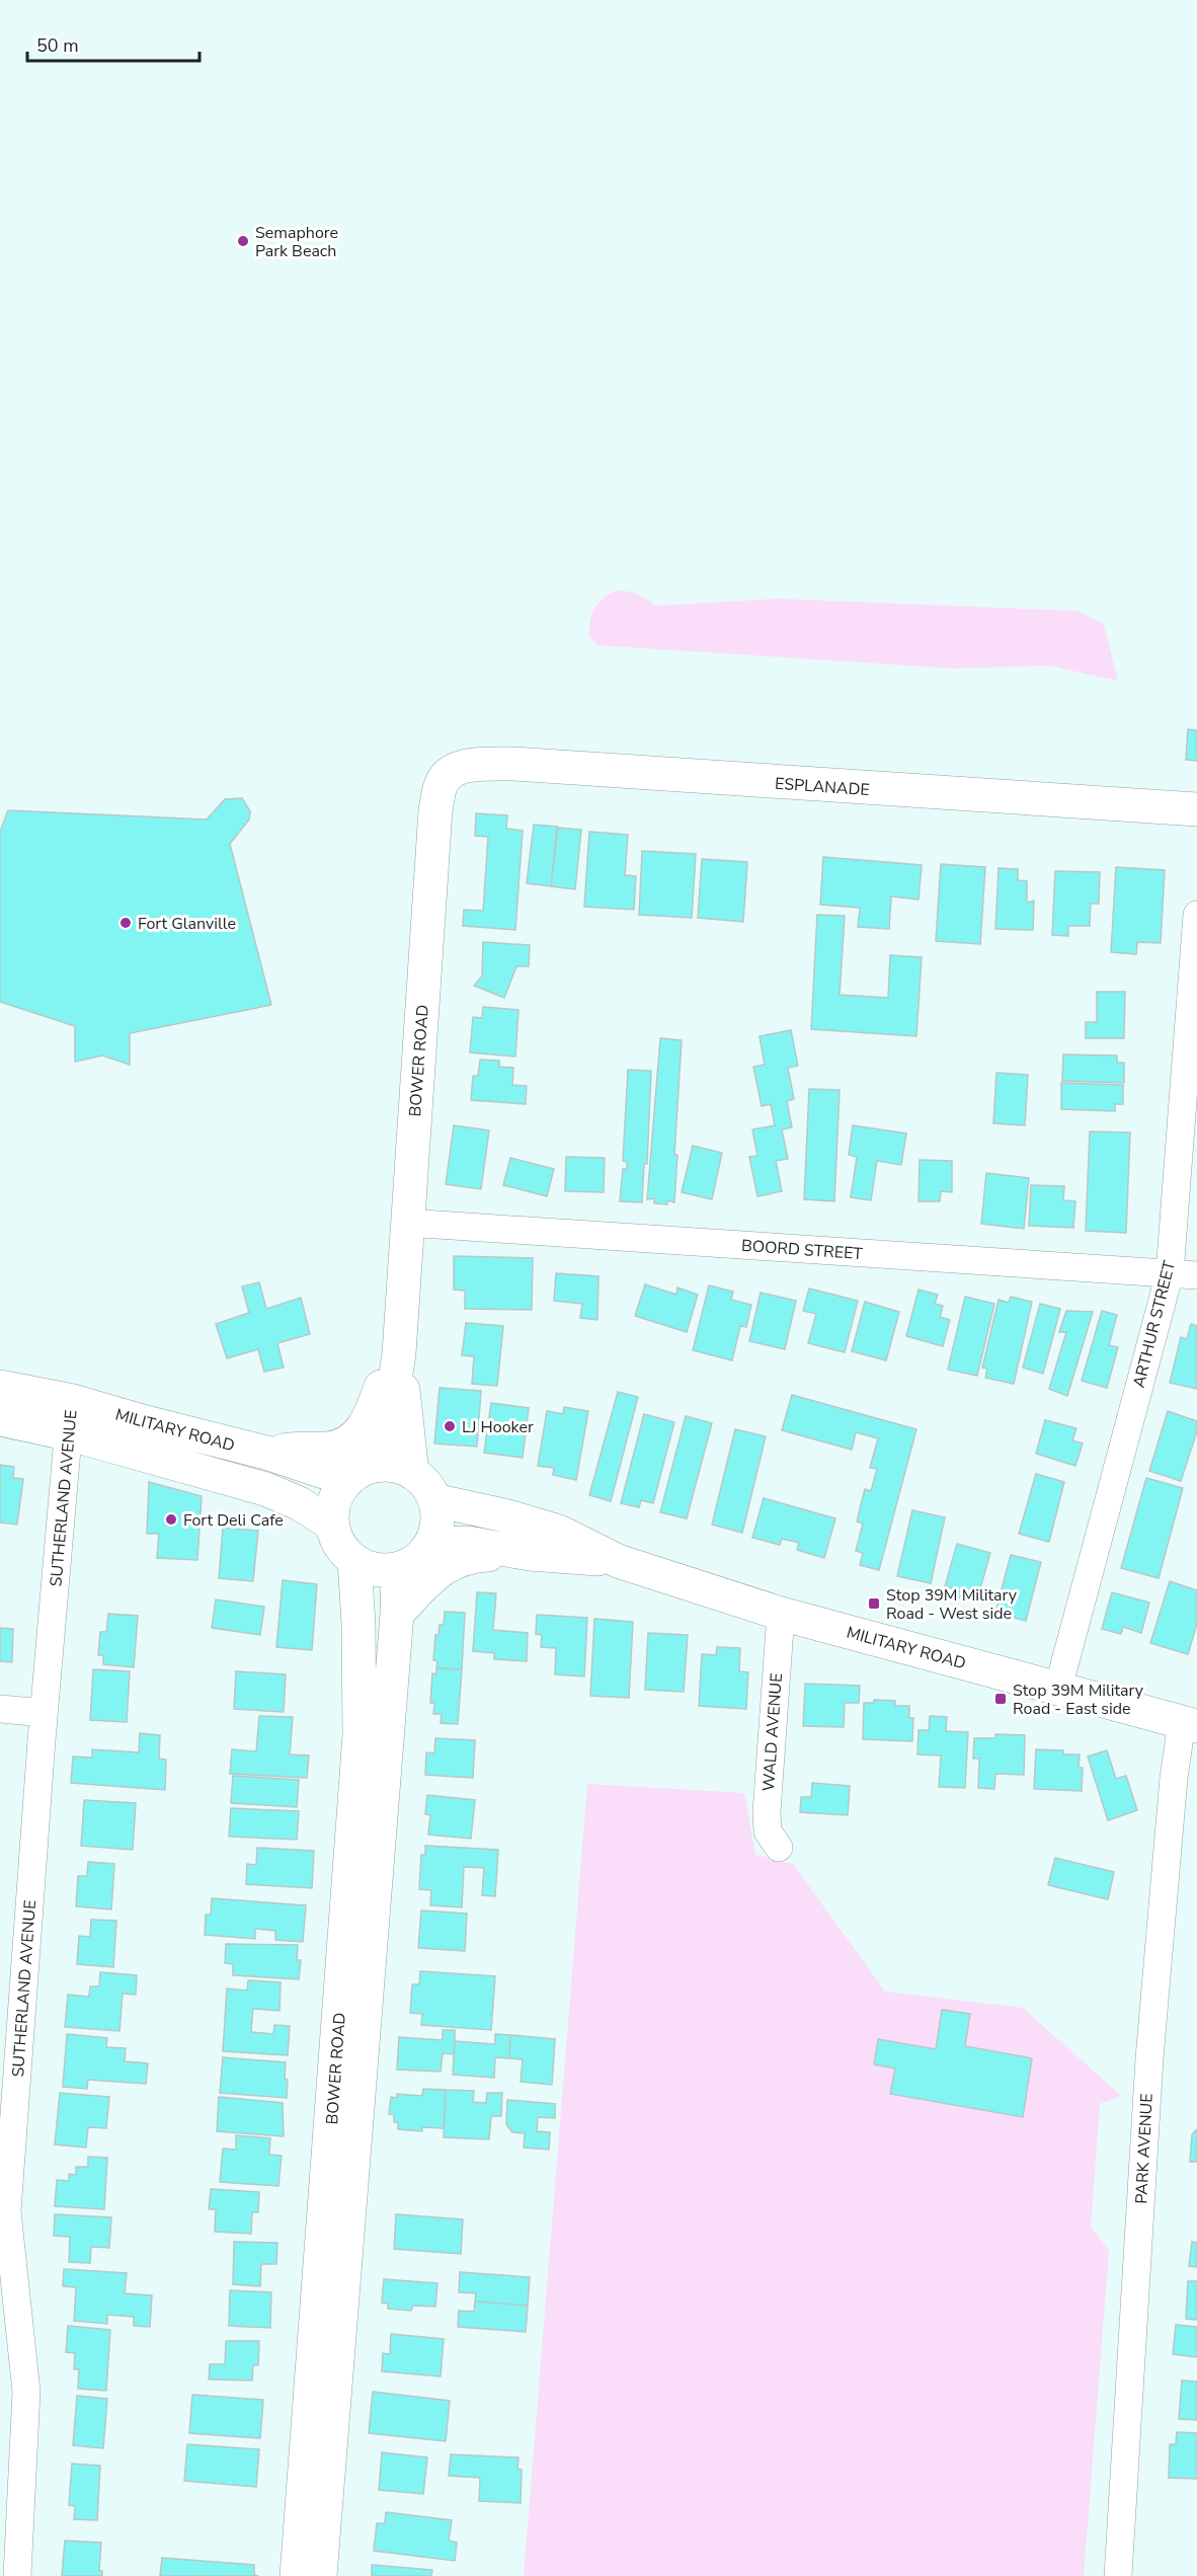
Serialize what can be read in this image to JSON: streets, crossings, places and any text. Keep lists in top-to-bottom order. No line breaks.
{"streets":{"main road":["ESPLANADE","BOWER ROAD","MILITARY ROAD"],"street":["BOORD STREET","ARTHUR STREET","SUTHERLAND AVENUE","WALD AVENUE","PARK AVENUE"]},"crossings":[["ESPLANADE","BOWER ROAD"],["BOWER ROAD","BOORD STREET"],["BOWER ROAD","MILITARY ROAD"],["BOORD STREET","ARTHUR STREET"],["ARTHUR STREET","MILITARY ROAD"],["MILITARY ROAD","SUTHERLAND AVENUE"],["MILITARY ROAD","WALD AVENUE"],["MILITARY ROAD","PARK AVENUE"]],"places":{"other":["Semaphore Park Beach","Fort Glanville","LJ Hooker","Fort Deli Cafe"],"transit":["Stop 39M Military Road - West side","Stop 39M Military Road - East side"]},"scale_bar":"50 m"}
